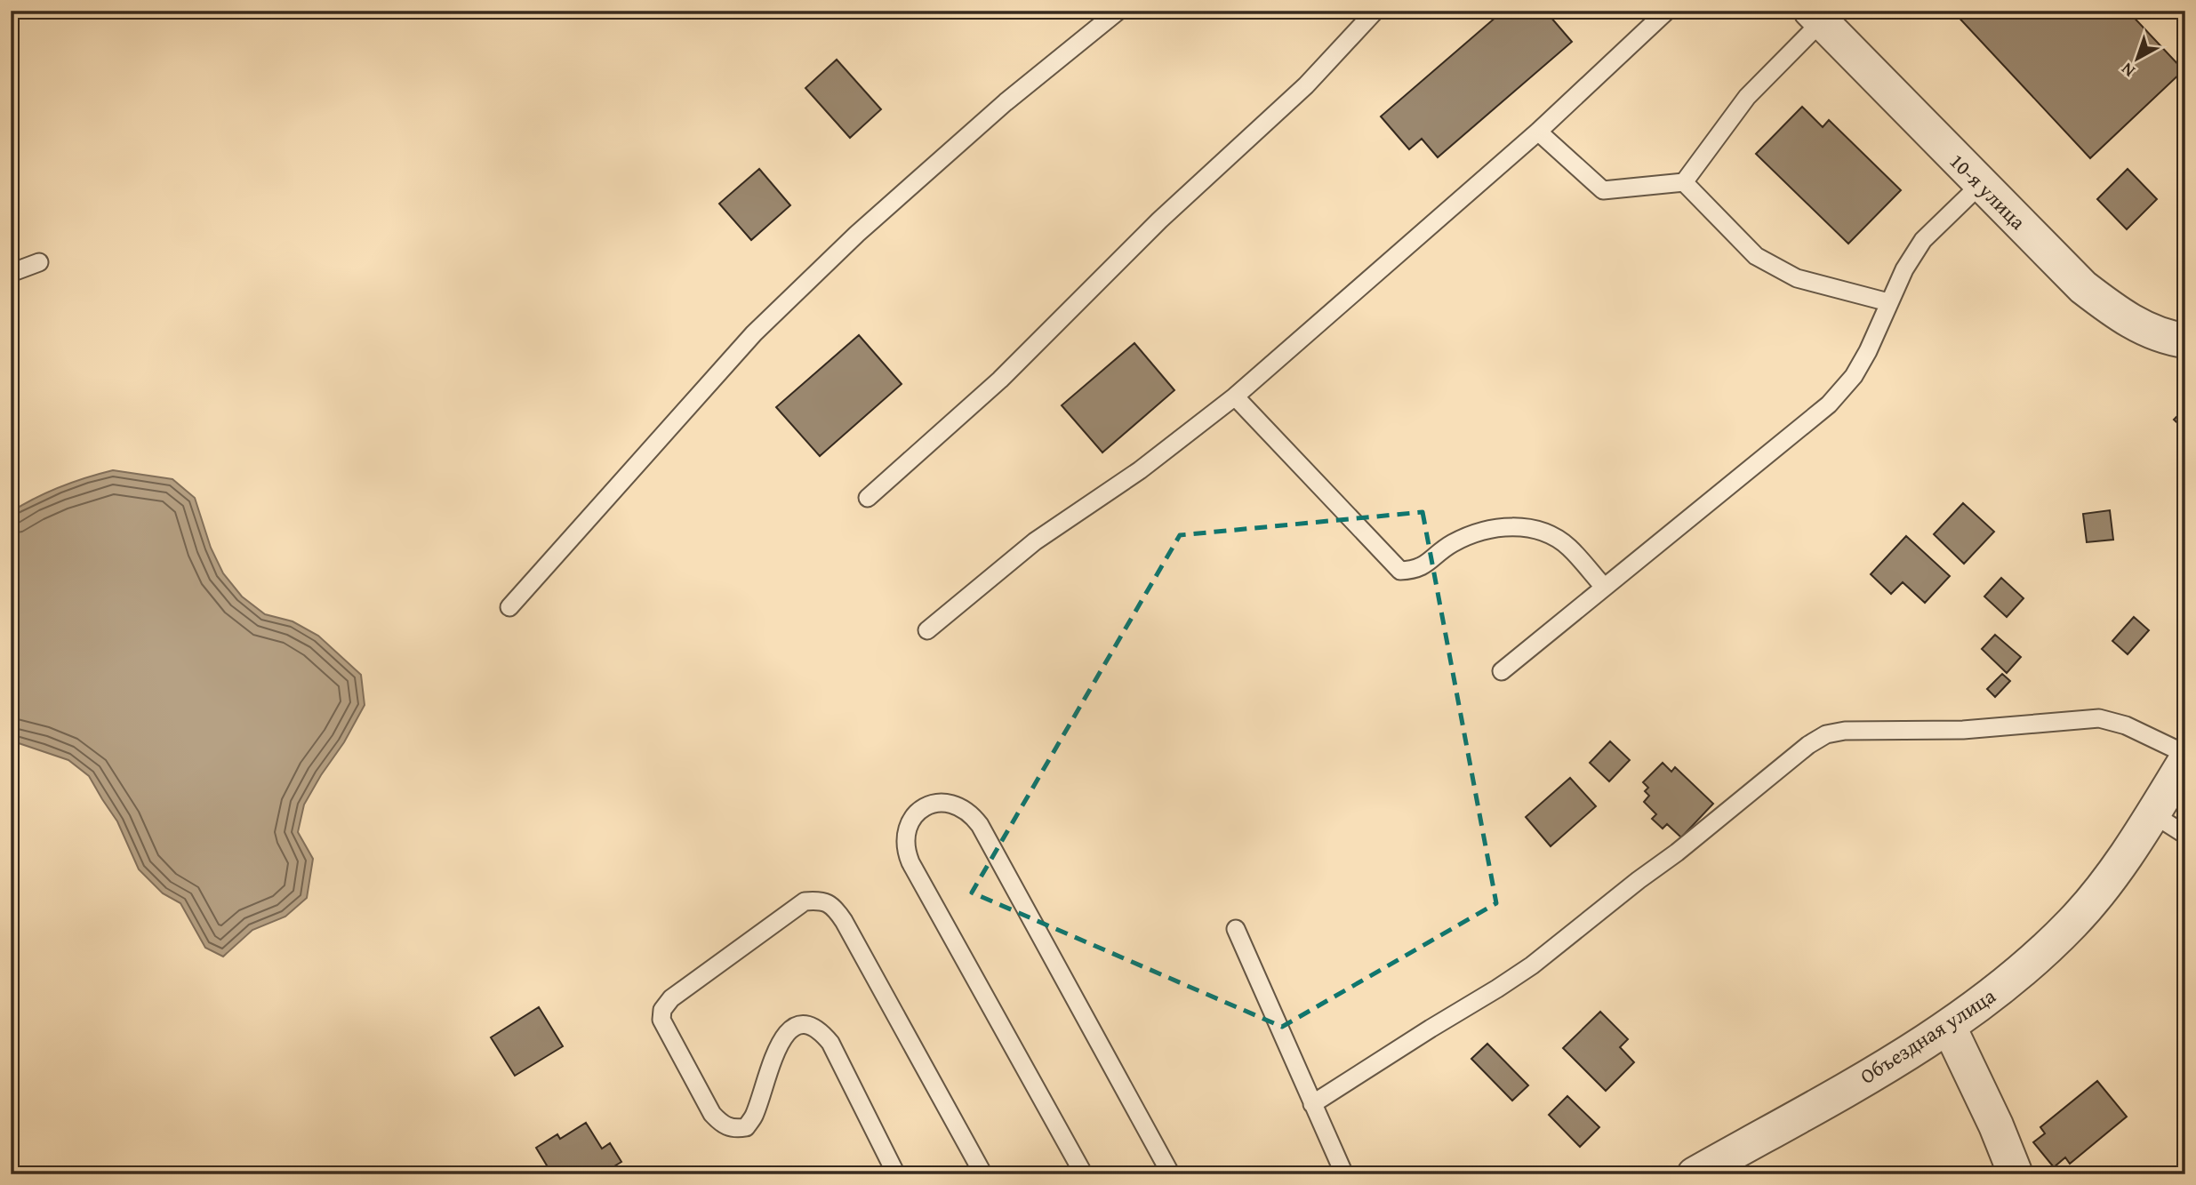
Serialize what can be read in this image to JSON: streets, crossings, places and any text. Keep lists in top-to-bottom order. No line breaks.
{"streets":{"street":["10-я улица","Объездная улица"]},"north":"bottom left"}
